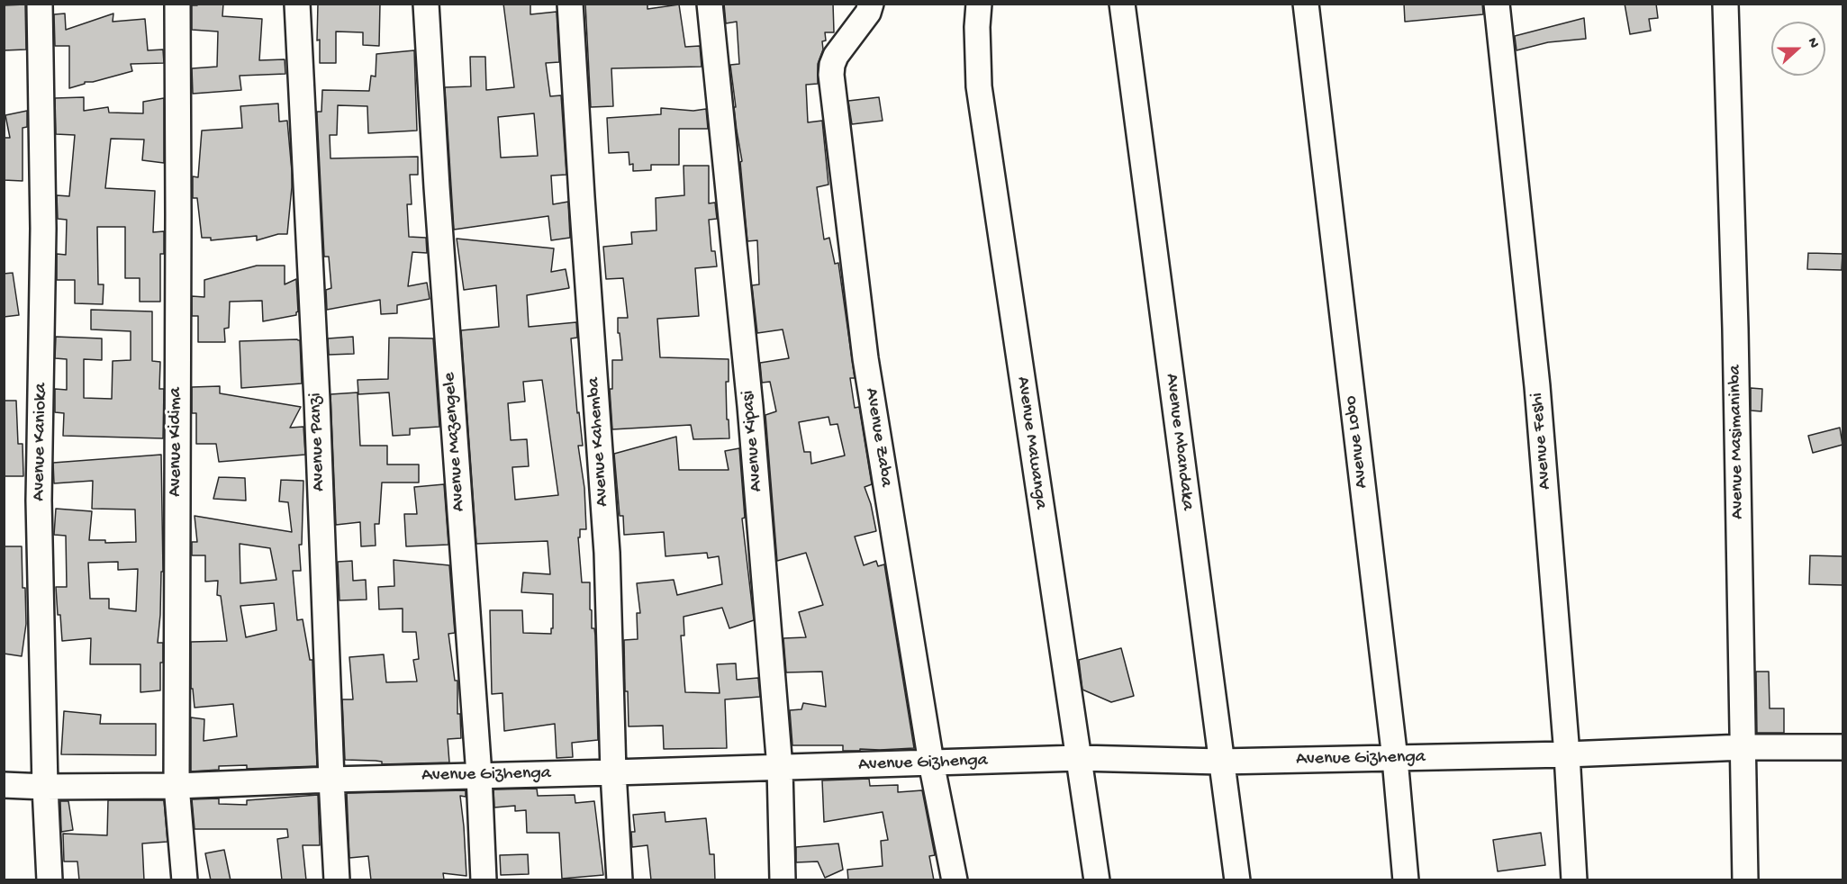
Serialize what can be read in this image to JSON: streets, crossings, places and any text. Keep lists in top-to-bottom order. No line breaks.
{"streets":{"street":["Avenue Zaba","Avenue Kipasi","Avenue Feshi","Avenue Kanioka","Avenue Kidima","Avenue Panzi","Avenue Mazengele","Avenue Kahemba","Avenue Mbandaka","Avenue Lobo","Avenue Masimaninba","Avenue Mawanga","Avenue Gizhenga"]},"crossings":[["Avenue Zaba","Avenue Gizhenga"],["Avenue Kipasi","Avenue Gizhenga"],["Avenue Feshi","Avenue Gizhenga"],["Avenue Kanioka","Avenue Gizhenga"],["Avenue Kidima","Avenue Gizhenga"],["Avenue Panzi","Avenue Gizhenga"],["Avenue Mazengele","Avenue Gizhenga"],["Avenue Kahemba","Avenue Gizhenga"],["Avenue Mbandaka","Avenue Gizhenga"],["Avenue Lobo","Avenue Gizhenga"],["Avenue Masimaninba","Avenue Gizhenga"],["Avenue Mawanga","Avenue Gizhenga"]],"north":"right"}
